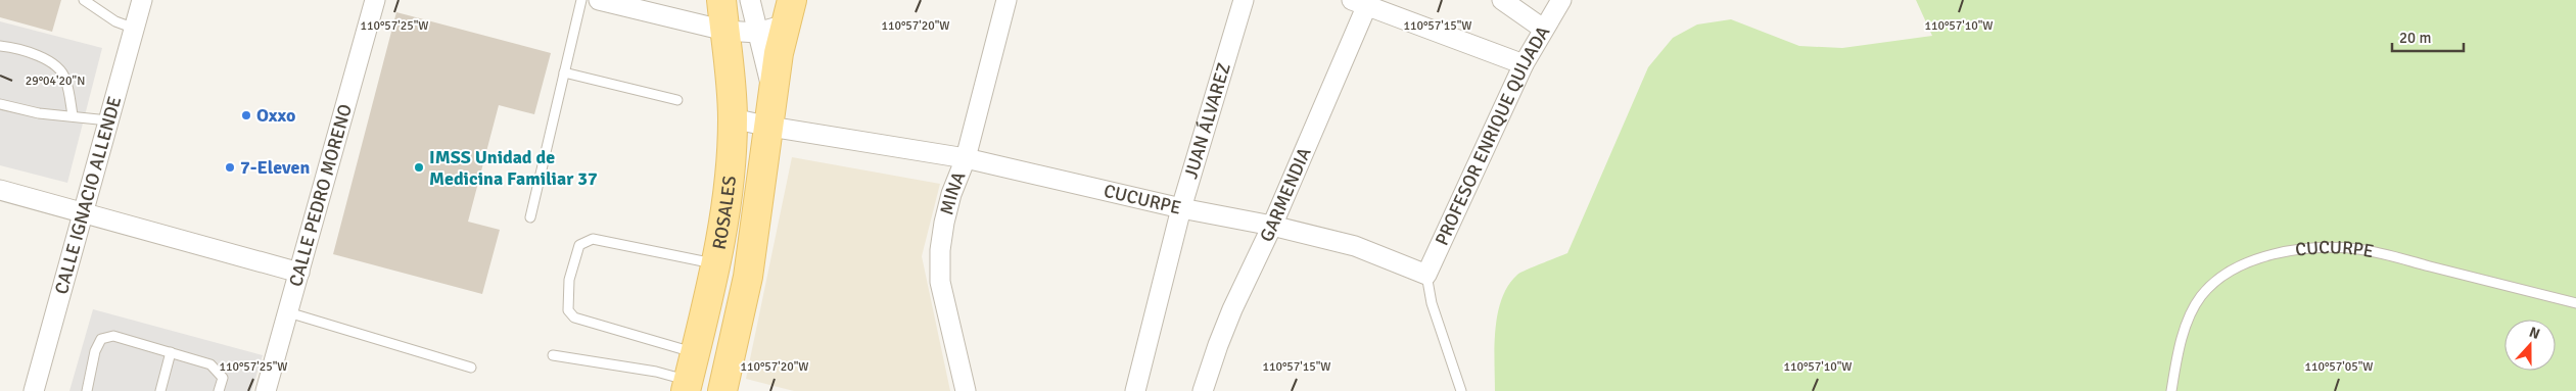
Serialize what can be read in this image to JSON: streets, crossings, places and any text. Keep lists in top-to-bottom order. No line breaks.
{"streets":{"main road":["ROSALES"],"street":["JUAN ÁLVAREZ","PROFESOR ENRIQUE QUIJADA","MINA","GARMENDIA","CALLE IGNACIO ALLENDE","CALLE PEDRO MORENO","CUCURPE"]},"crossings":[["JUAN ÁLVAREZ","CUCURPE"],["PROFESOR ENRIQUE QUIJADA","CUCURPE"],["MINA","CUCURPE"],["GARMENDIA","CUCURPE"],["CUCURPE","ROSALES"]],"places":["Oxxo","7-Eleven","IMSS Unidad de Medicina Familiar 37"],"scale_bar":"20 m","north":"top","coordinates":["110°57'10\"W","110°57'25\"W","110°57'20\"W","110°57'15\"W","29°04'20\"N","110°57'05\"W"]}
